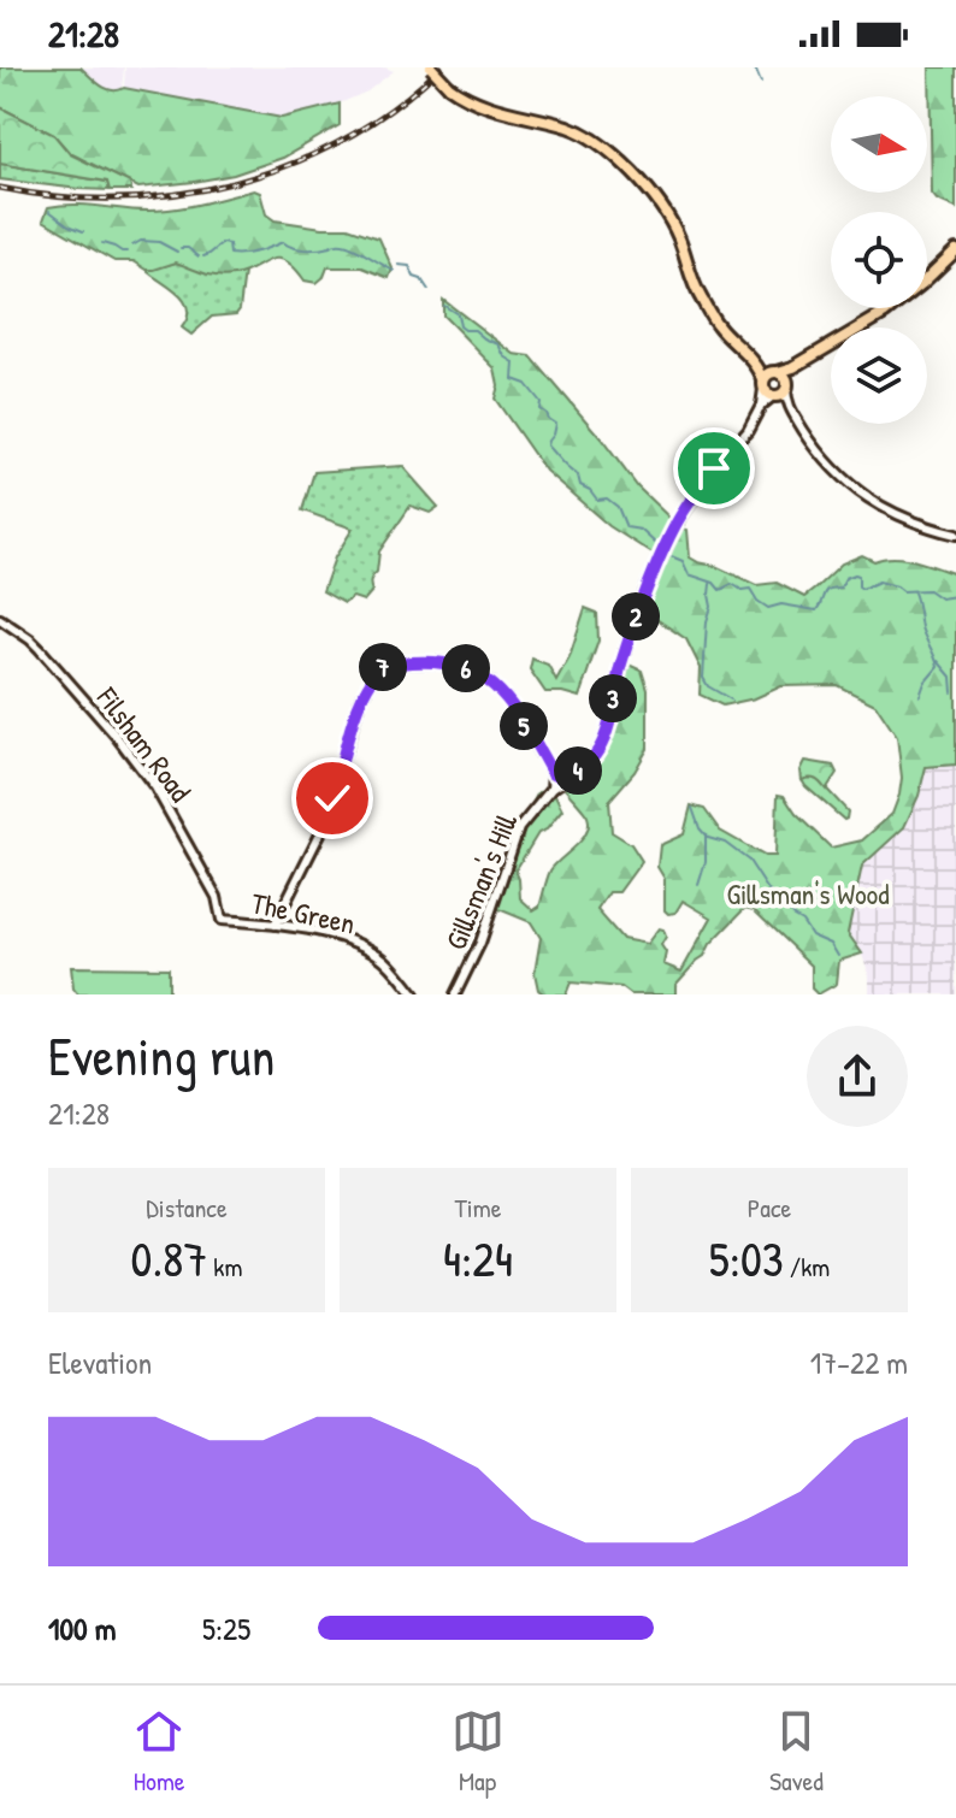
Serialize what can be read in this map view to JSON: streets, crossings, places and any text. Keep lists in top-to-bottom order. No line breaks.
{"streets":{"street":["Filsham Road","Gillsman's Hill","The Green"]},"crossings":[["Filsham Road","The Green"]],"parks":["Gillsman's Wood"],"north":"right","page":{"status":"21:28","pins":["2","7","6","3","5","4"],"heading":["Evening run","21:28"],"stats":[["Distance","0.87 km"],["Time","4:24"],["Pace","5:03 /km"]],"chart":["Elevation","17–22 m"],"list":[{"name":"100 m","note":"5:25"}],"tabs":["Home","Map","Saved"]}}
